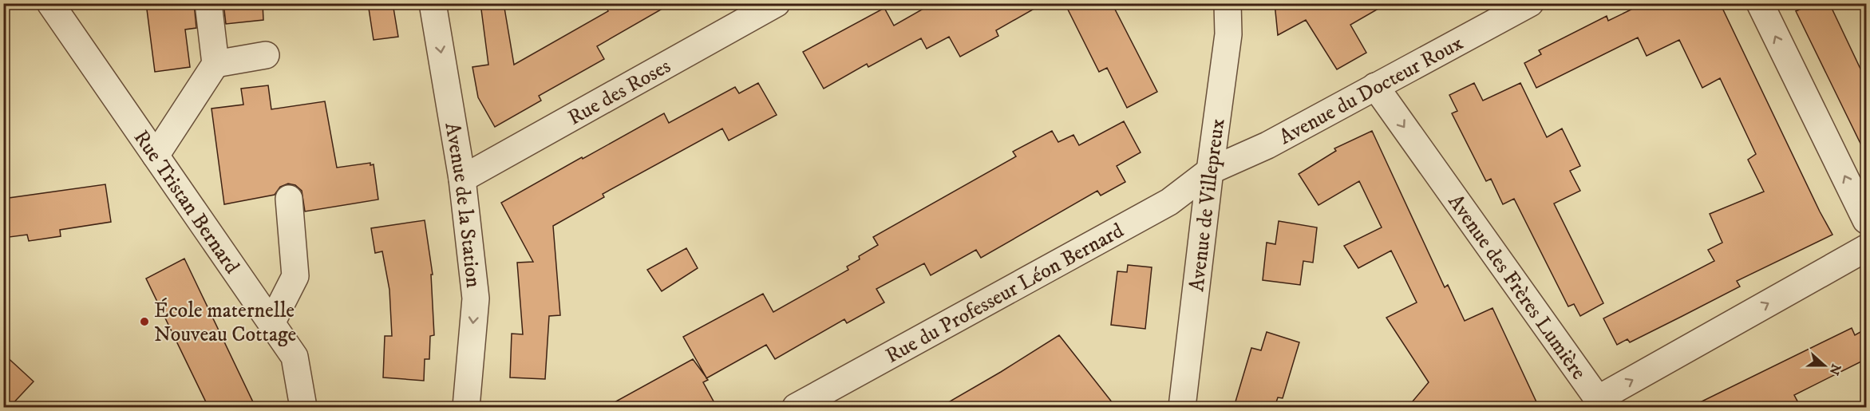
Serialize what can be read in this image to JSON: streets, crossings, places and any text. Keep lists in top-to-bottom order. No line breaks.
{"streets":{"street":["Avenue du Docteur Roux","Rue des Roses","Rue Tristan Bernard","Avenue de la Station","Avenue de Villepreux","Avenue des Frères Lumière","Rue du Professeur Léon Bernard"]},"crossings":[["Avenue du Docteur Roux","Avenue de Villepreux"],["Avenue du Docteur Roux","Avenue des Frères Lumière"],["Avenue du Docteur Roux","Rue du Professeur Léon Bernard"],["Rue des Roses","Avenue de la Station"],["Avenue de Villepreux","Rue du Professeur Léon Bernard"]],"places":["École maternelle Nouveau Cottage"],"north":"right"}
